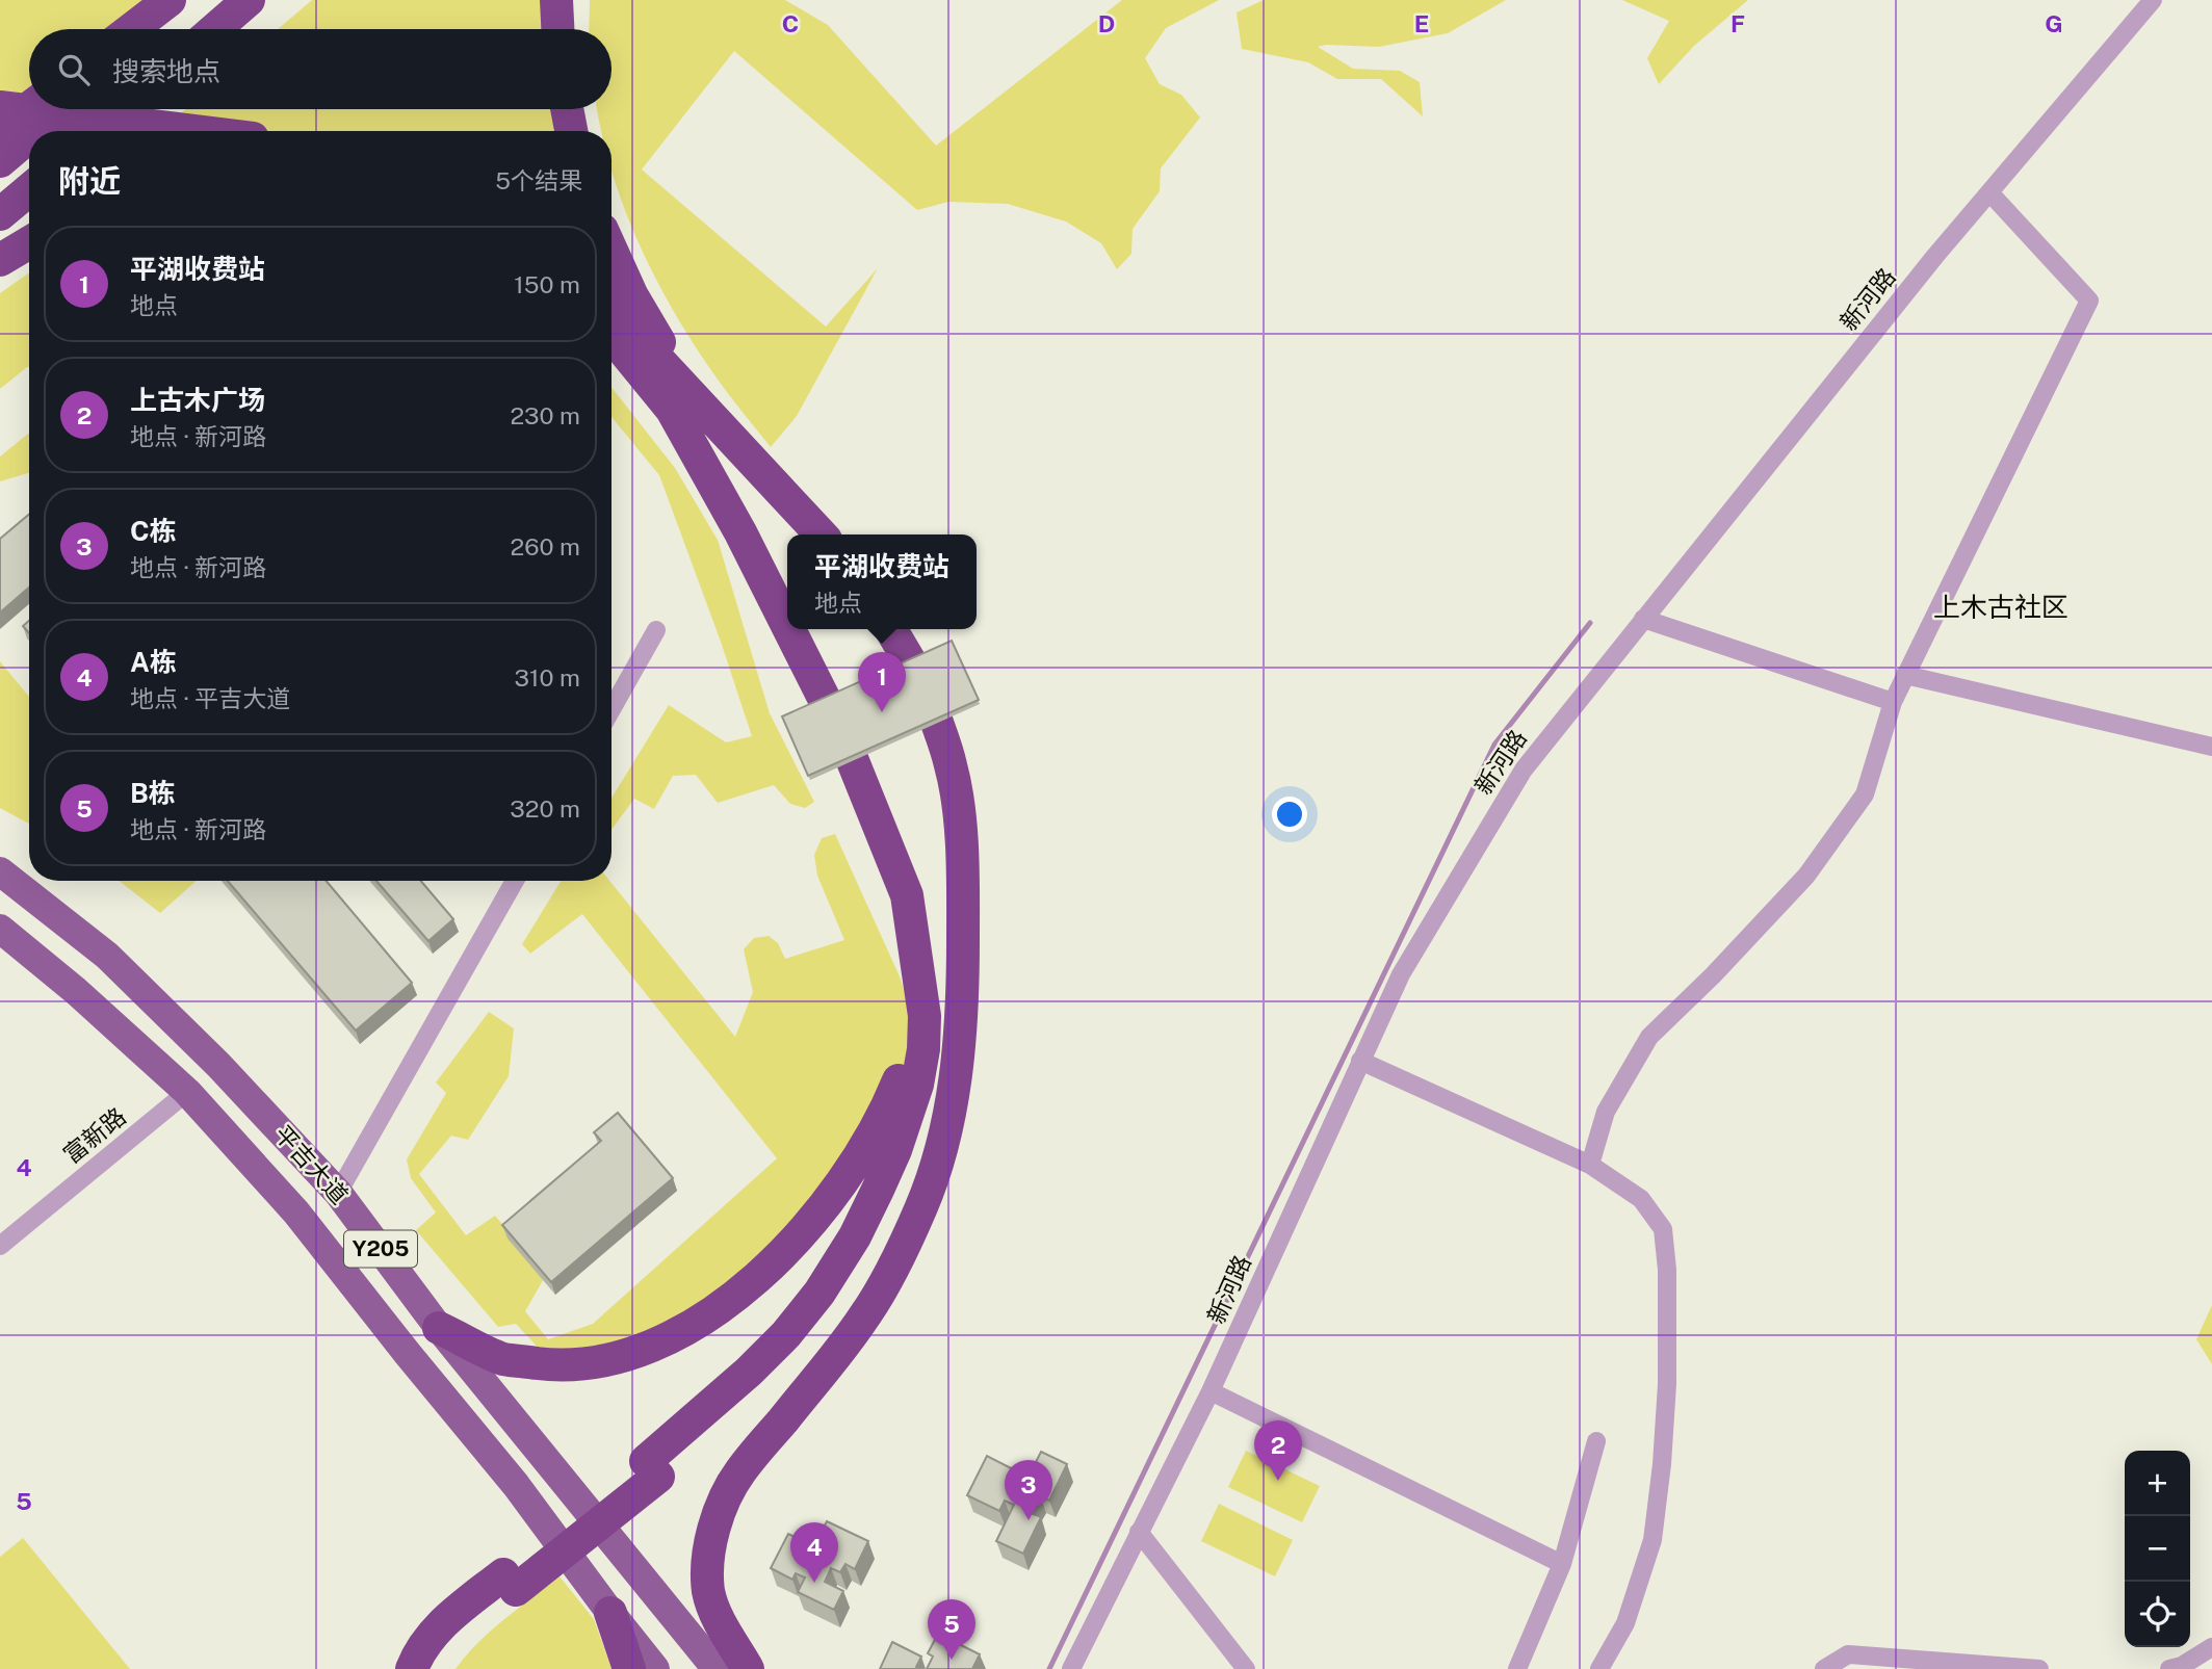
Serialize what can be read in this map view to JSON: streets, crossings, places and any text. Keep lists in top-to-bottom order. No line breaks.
{"streets":{"main road":["平吉大道","Y205"],"street":["新河路","富新路"]},"crossings":[["富新路","平吉大道"]],"districts":["上木古社区"],"page":{"search":"搜索地点","heading":["附近","5个结果"],"list":[{"mark":"1","name":"平湖收费站","note":"地点","value":"150 m"},{"mark":"2","name":"上古木广场","note":"地点 · 新河路","value":"230 m"},{"mark":"3","name":"C栋","note":"地点 · 新河路","value":"260 m"},{"mark":"4","name":"A栋","note":"地点 · 平吉大道","value":"310 m"},{"mark":"5","name":"B栋","note":"地点 · 新河路","value":"320 m"}],"popup":["平湖收费站","地点"],"pins":["1","2","3","4","5"],"map_buttons":["+","−"]},"grid":{"columns":["C","D","E","F","G"],"rows":["4","5"]}}
